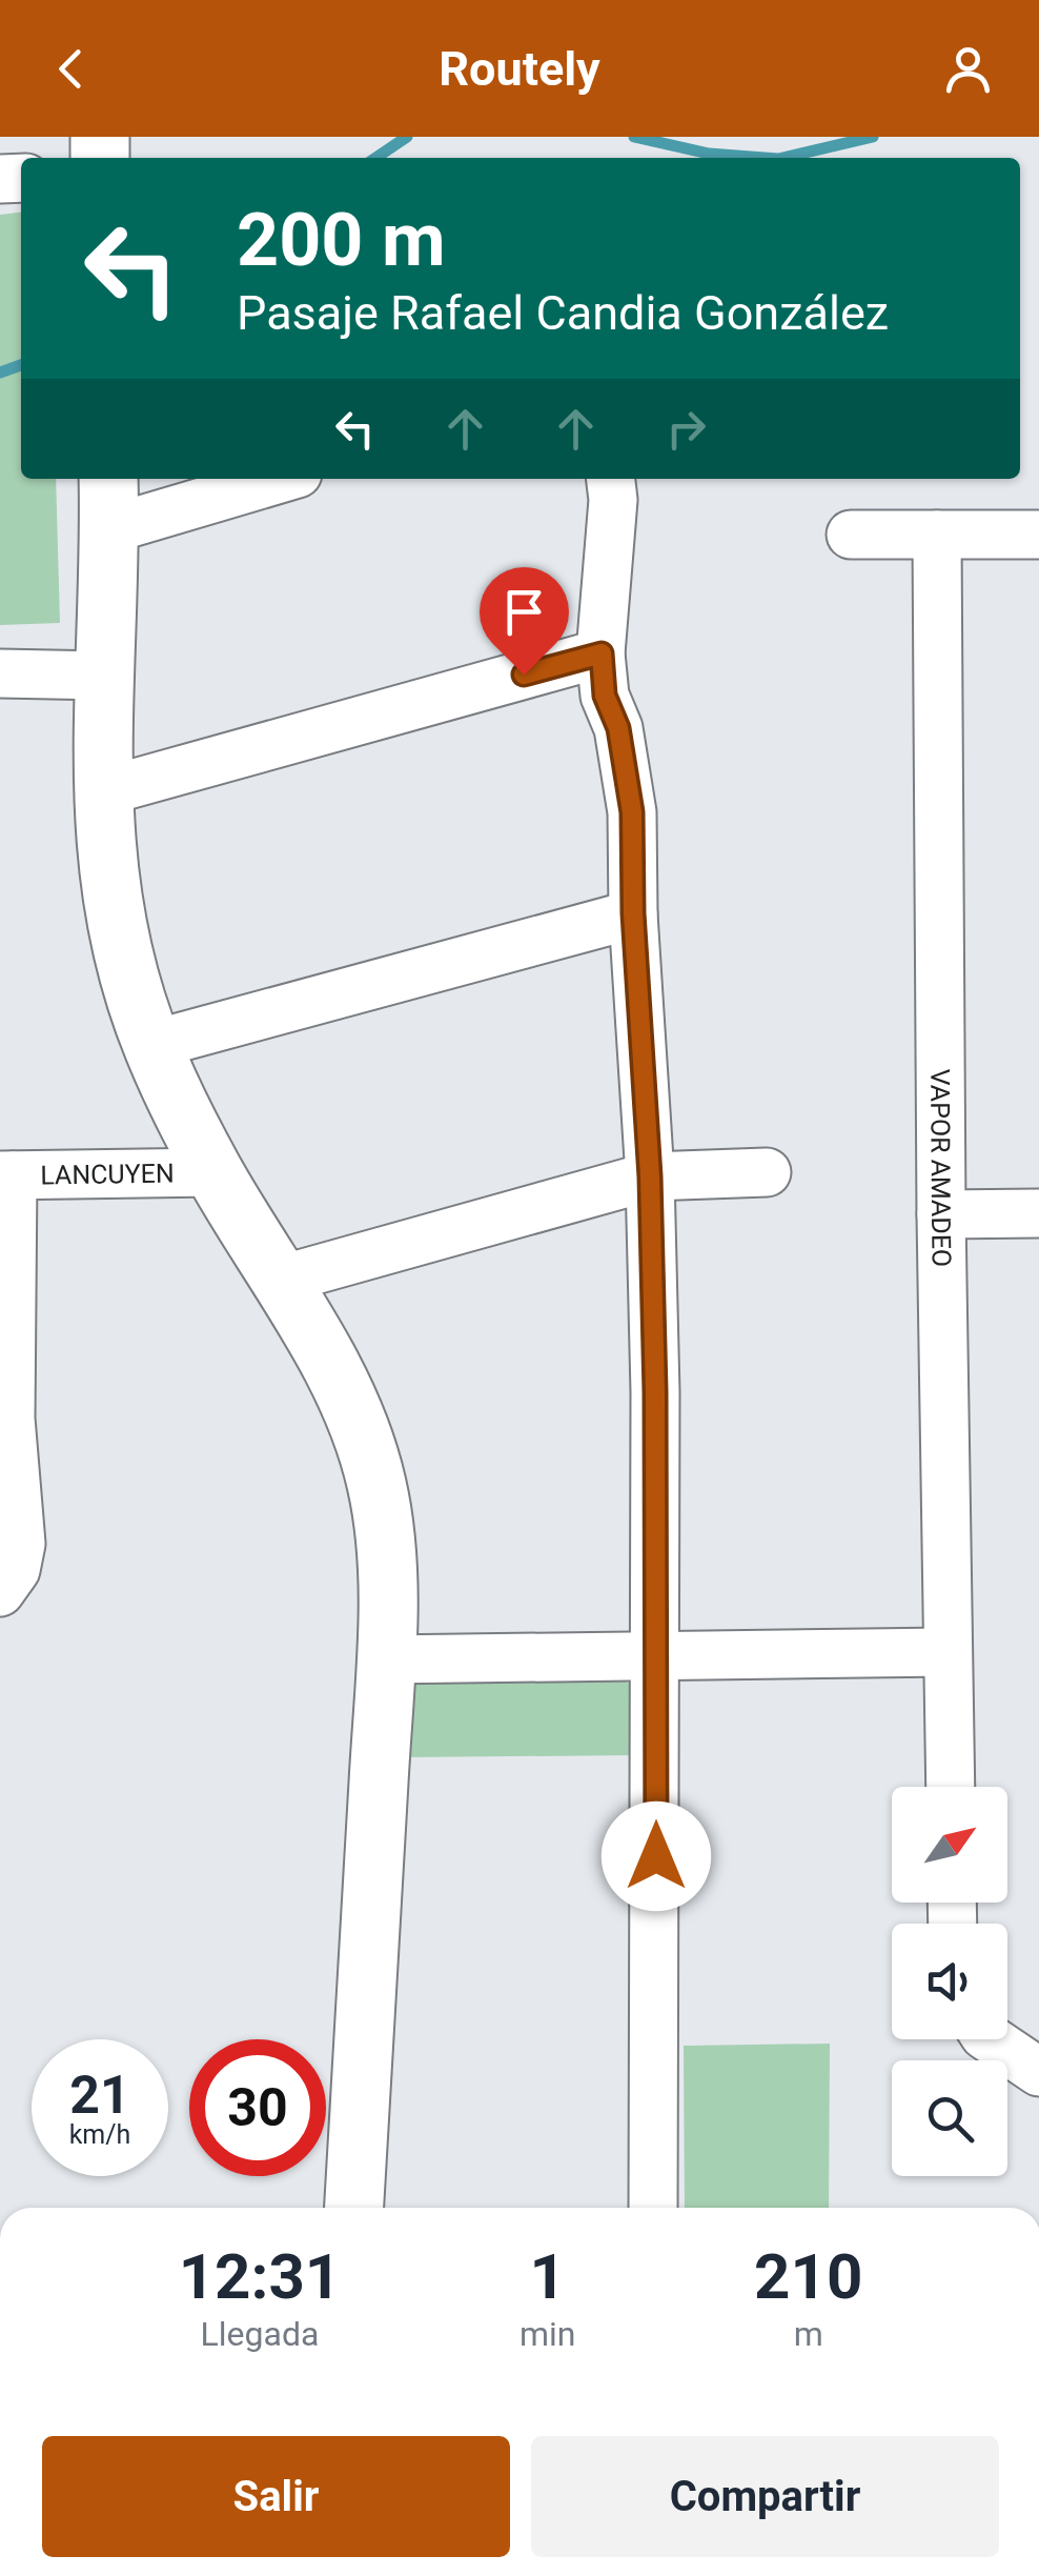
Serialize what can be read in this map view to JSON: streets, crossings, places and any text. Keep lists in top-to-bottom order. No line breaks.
{"streets":{"street":["VAPOR AMADEO","LANCUYEN"]},"north":"top right","page":{"header":"Routely","turn":["200 m","Pasaje Rafael Candia González"],"speed":"21 km/h","limit":"30","eta":["12:31","Llegada","1","min","210","m"],"buttons":["Salir","Compartir"]}}
